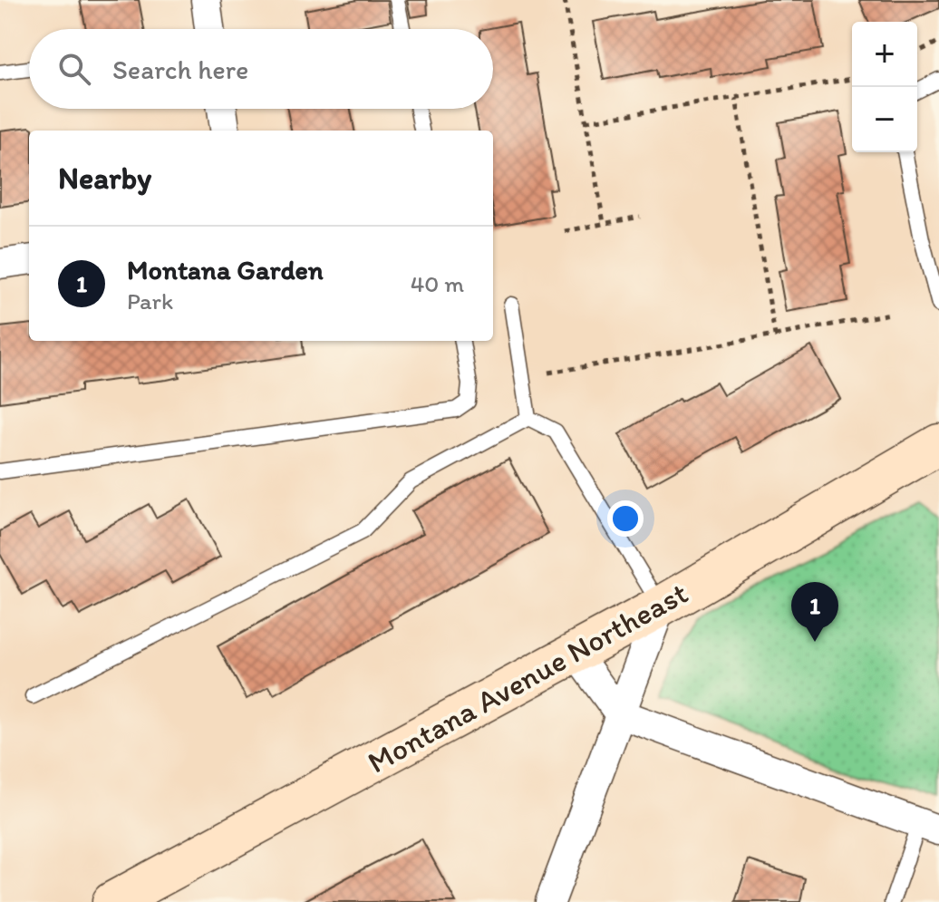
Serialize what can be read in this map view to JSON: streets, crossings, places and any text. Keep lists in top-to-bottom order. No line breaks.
{"streets":{"main road":["Montana Avenue Northeast"]},"page":{"map_buttons":["+","−"],"search":"Search here","heading":"Nearby","list":[{"mark":"1","name":"Montana Garden","note":"Park","value":"40 m"}],"pins":"1"}}
